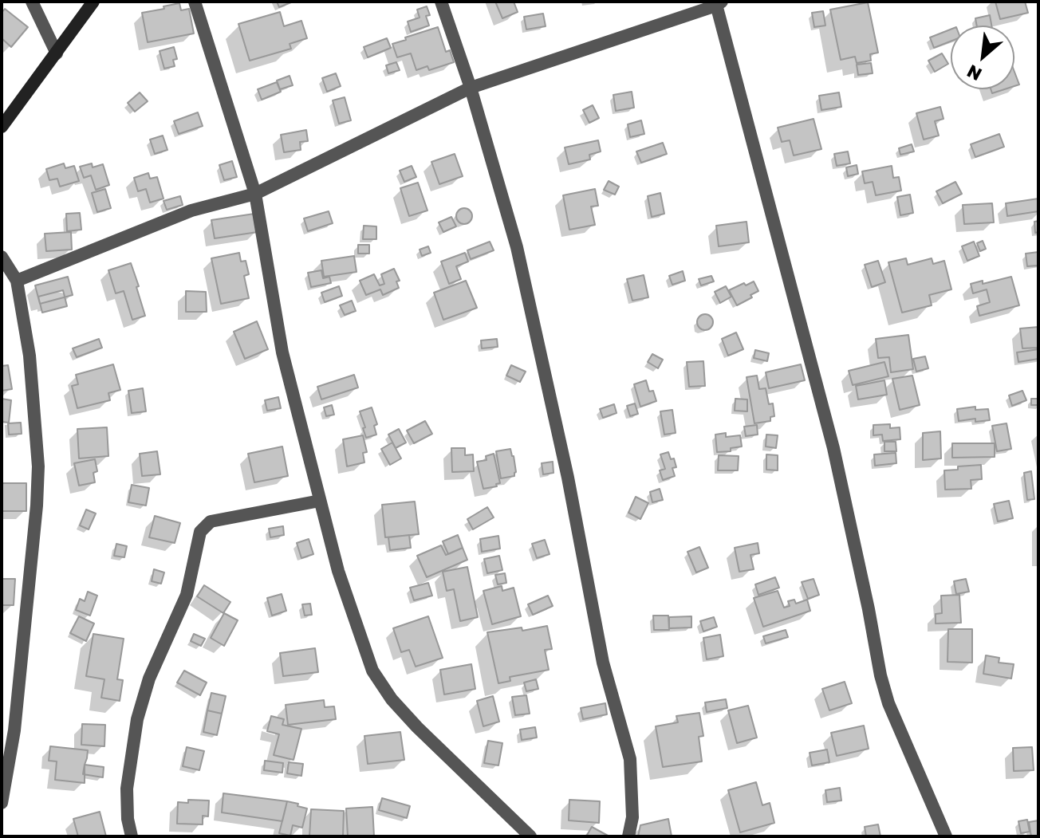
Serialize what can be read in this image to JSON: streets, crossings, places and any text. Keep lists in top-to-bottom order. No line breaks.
{"north":"bottom left"}
